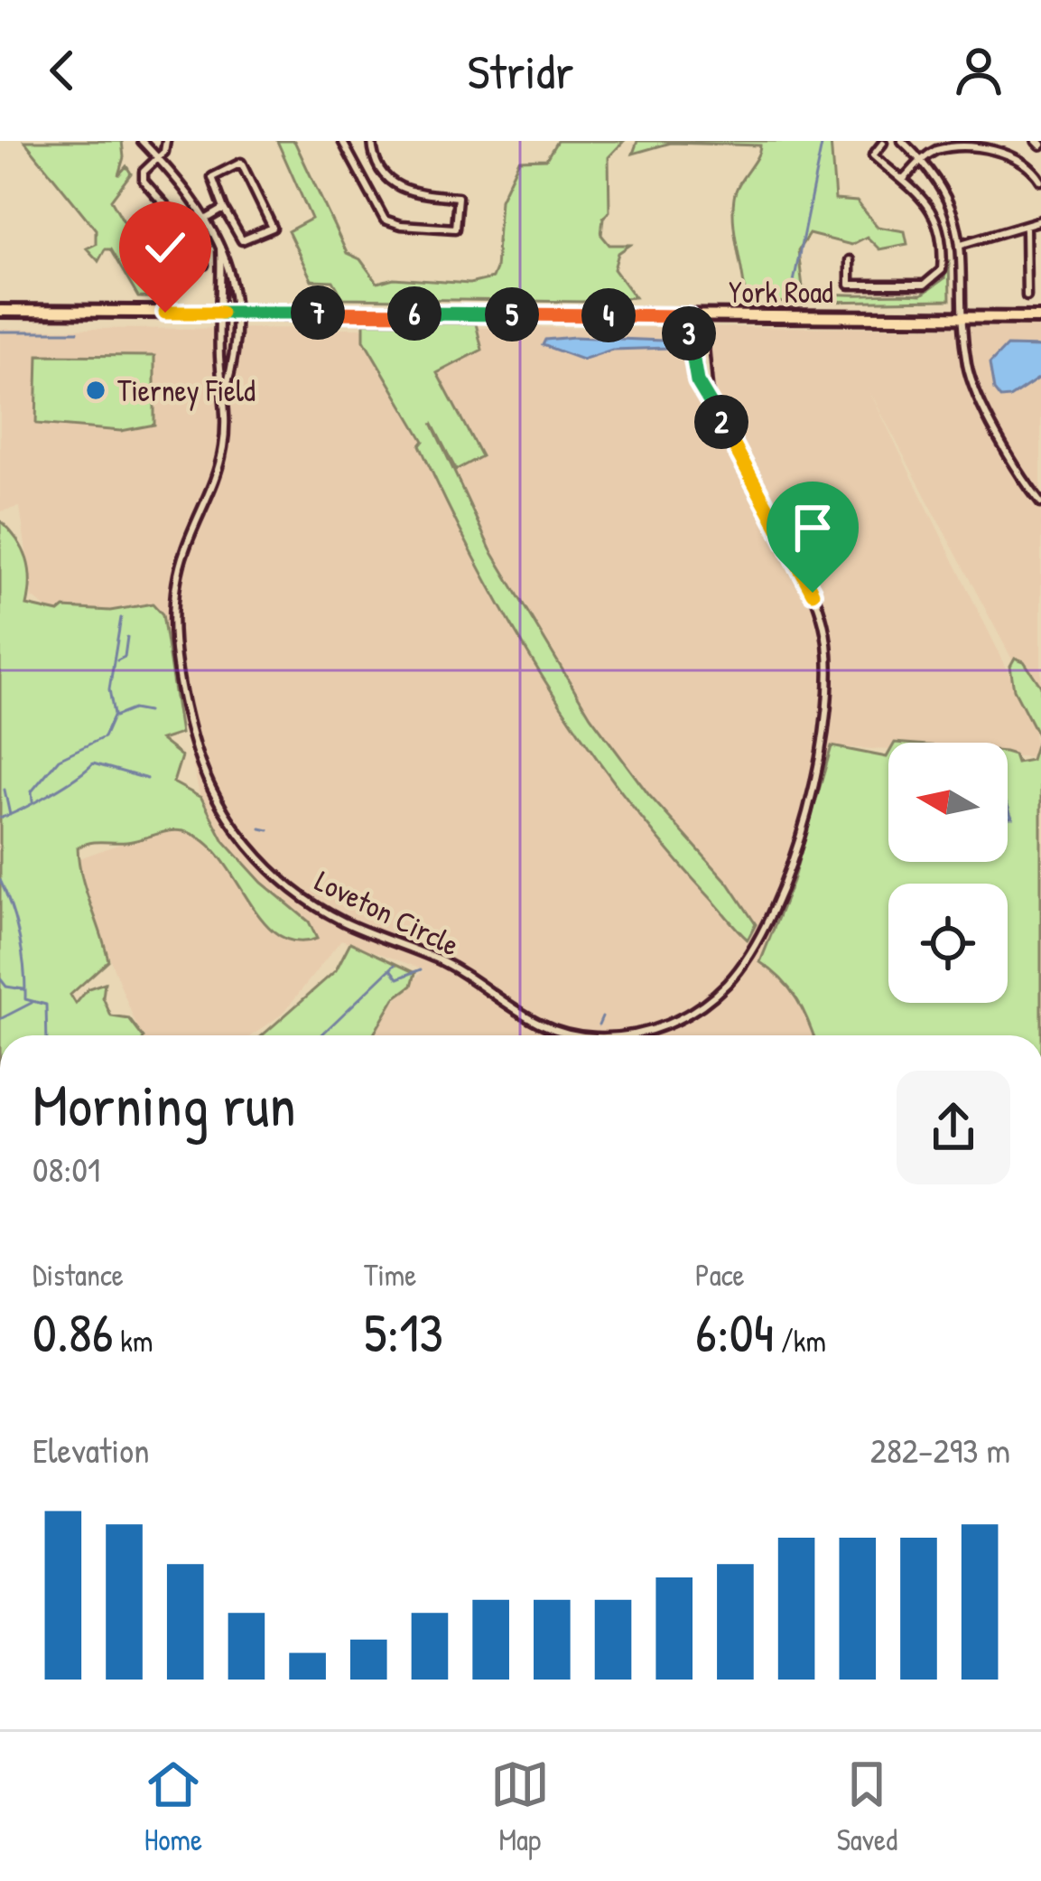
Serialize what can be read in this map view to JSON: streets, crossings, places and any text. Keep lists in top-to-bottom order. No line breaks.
{"streets":{"main road":["York Road"],"street":["Loveton Circle"]},"crossings":[["York Road","Loveton Circle"]],"places":["Tierney Field"],"north":"left","page":{"header":"Stridr","pins":["7","6","5","4","3","2"],"heading":["Morning run","08:01"],"stats":[["Distance","0.86 km"],["Time","5:13"],["Pace","6:04 /km"]],"chart":["Elevation","282–293 m"],"tabs":["Home","Map","Saved"]}}
